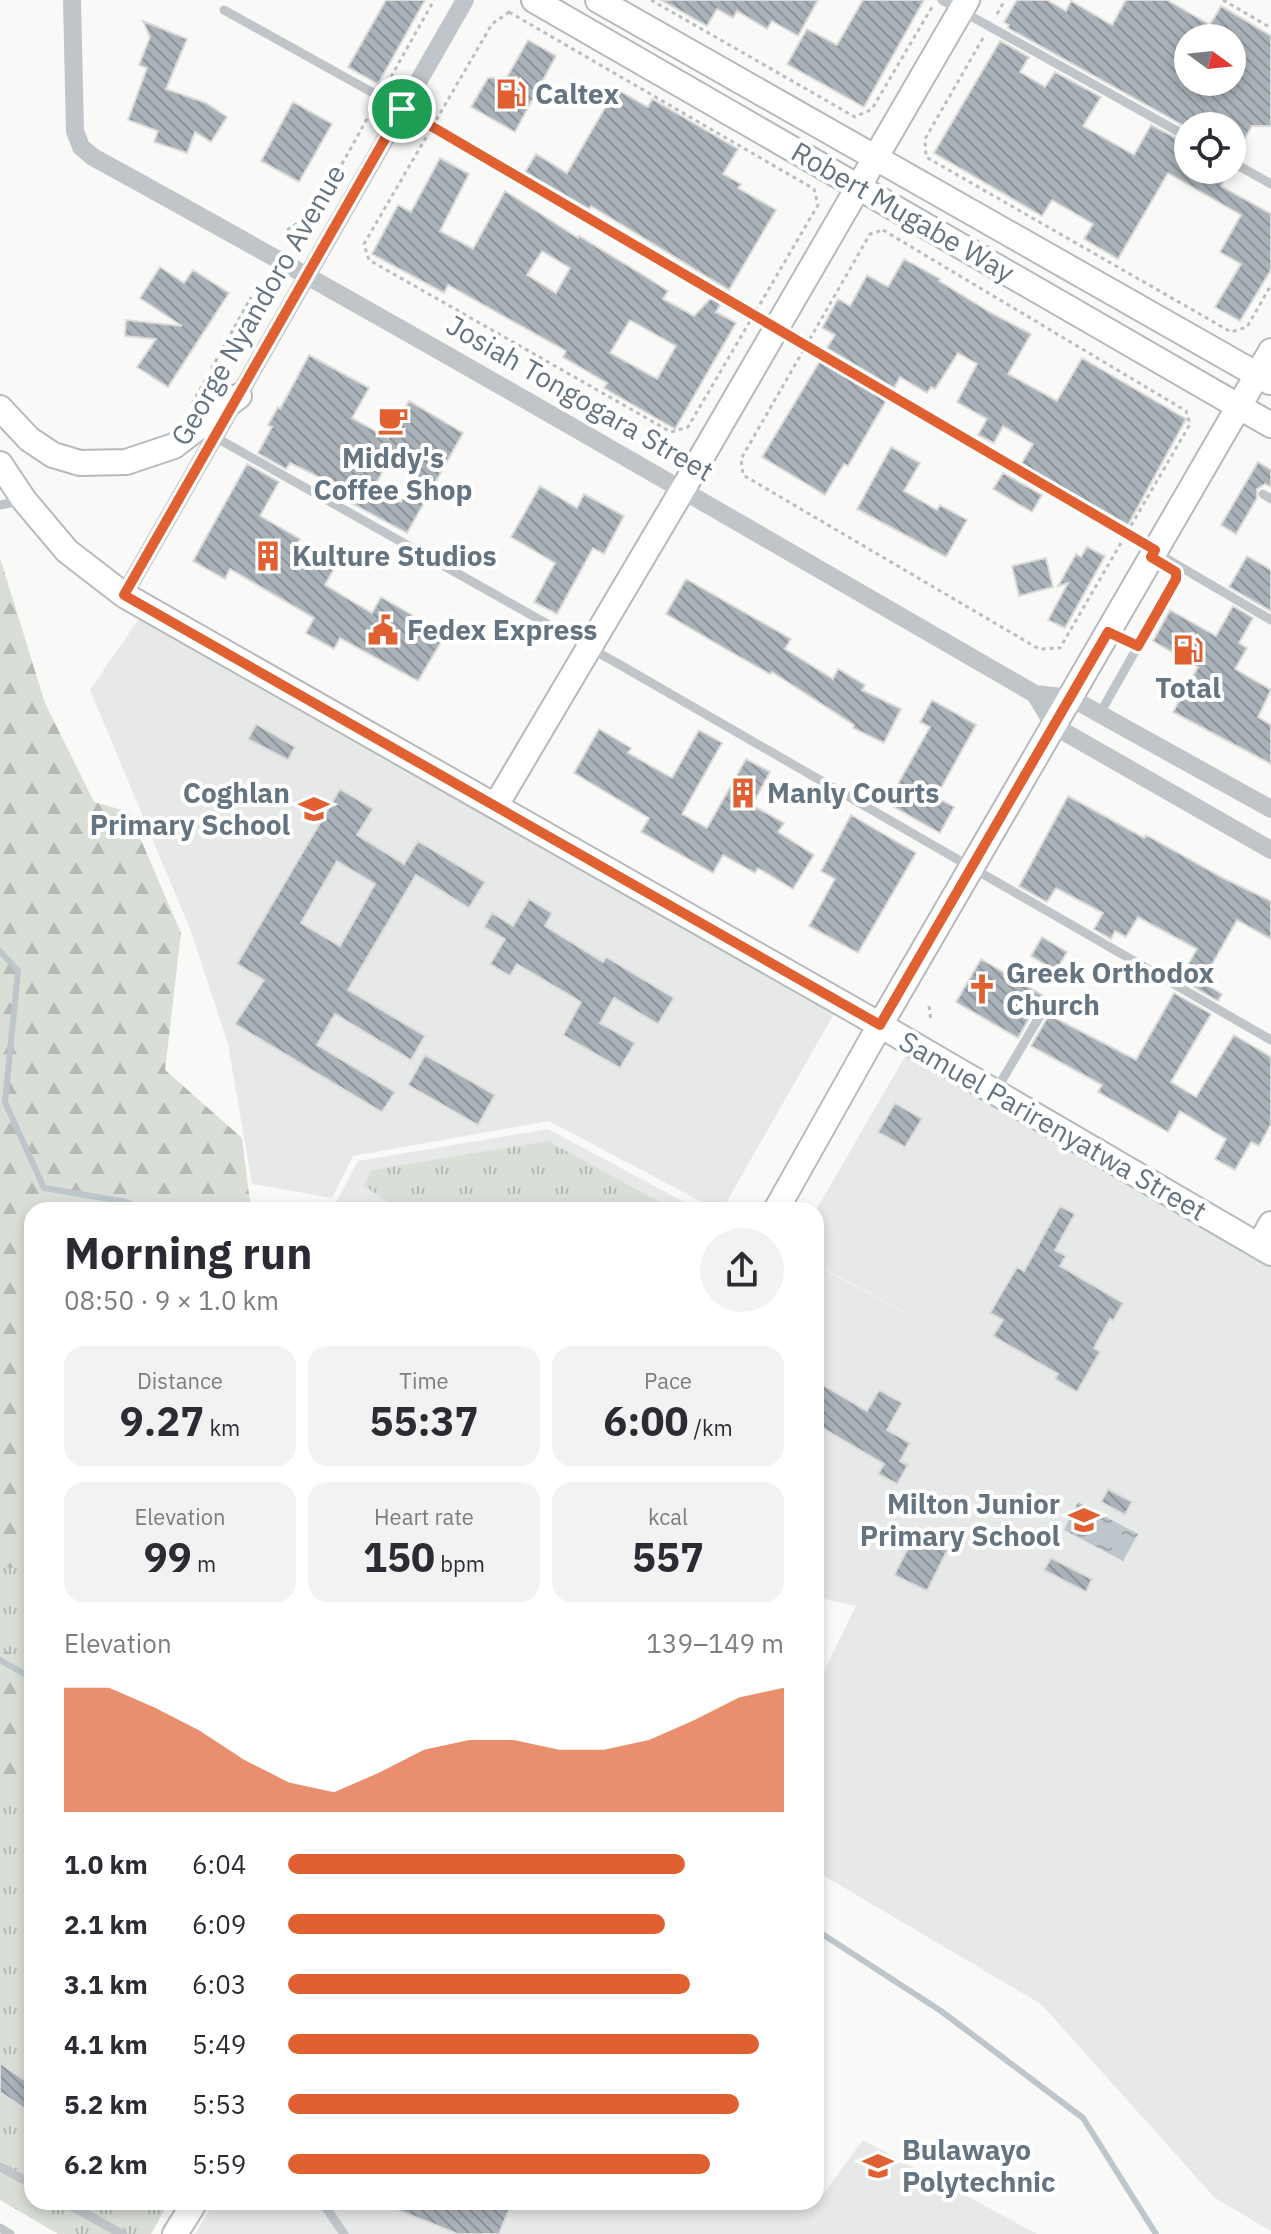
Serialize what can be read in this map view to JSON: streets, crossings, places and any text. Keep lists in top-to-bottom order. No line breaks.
{"streets":{"street":["Robert Mugabe Way","George Nyandoro Avenue","Josiah Tongogara Street","Samuel Parirenyatwa Street"]},"crossings":[["George Nyandoro Avenue","Josiah Tongogara Street"],["George Nyandoro Avenue","Samuel Parirenyatwa Street"]],"places":{"fuel station":["Caltex","Total"],"cafe":["Middy's Coffee Shop"],"building":["Kulture Studios","Manly Courts"],"public building":["Fedex Express"],"school or university":["Coghlan Primary School","Milton Junior Primary School","Bulawayo Polytechnic"],"church":["Greek Orthodox Church"]},"north":"right","page":{"heading":["Morning run","08:50 · 9 × 1.0 km"],"stats":[["Distance","9.27 km"],["Time","55:37"],["Pace","6:00 /km"],["Elevation","99 m"],["Heart rate","150 bpm"],["kcal","557"]],"chart":["Elevation","139–149 m"],"list":[{"name":"1.0 km","note":"6:04"},{"name":"2.1 km","note":"6:09"},{"name":"3.1 km","note":"6:03"},{"name":"4.1 km","note":"5:49"},{"name":"5.2 km","note":"5:53"},{"name":"6.2 km","note":"5:59"}]}}
